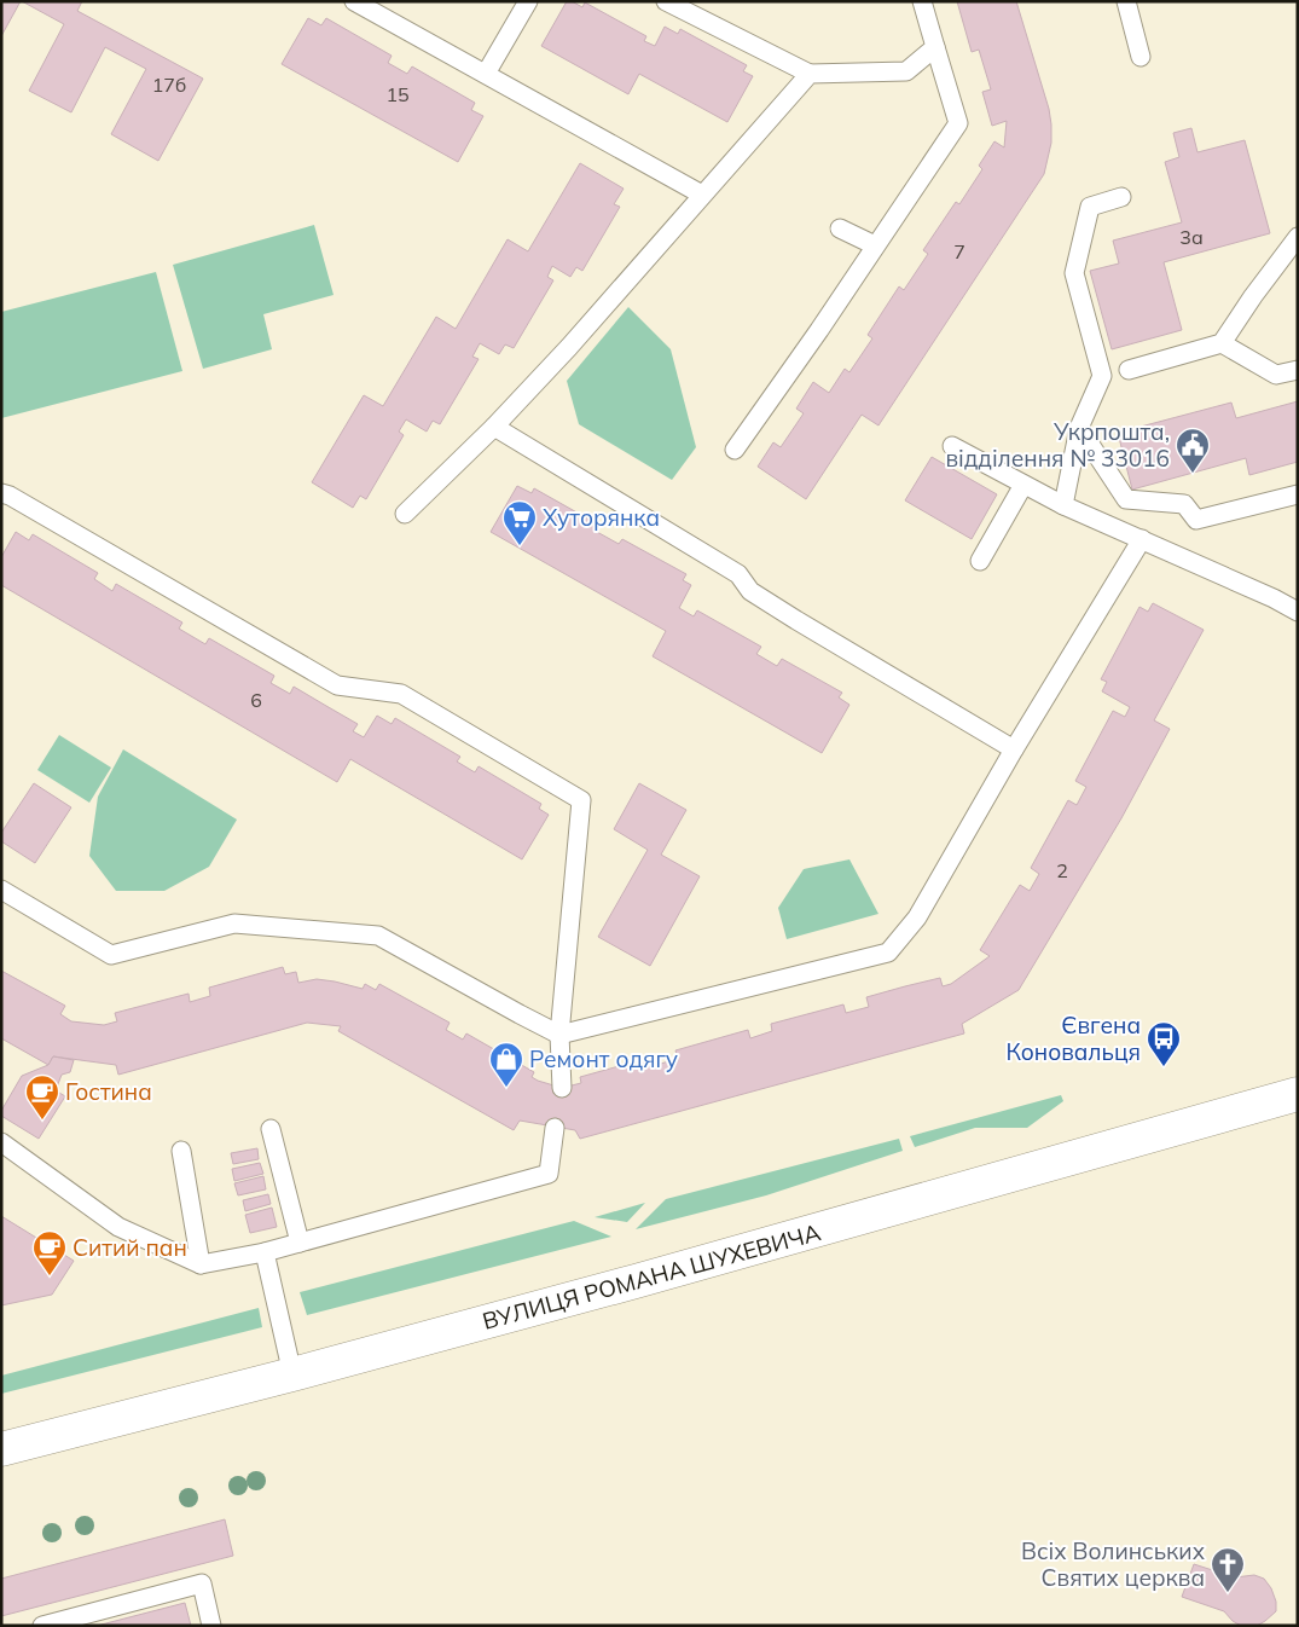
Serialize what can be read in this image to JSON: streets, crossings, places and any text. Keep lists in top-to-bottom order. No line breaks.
{"streets":{"main road":["ВУЛИЦЯ РОМАНА ШУХЕВИЧА"]},"places":{"public building":["Укрпошта, відділення № 33016"],"supermarket":["Хуторянка"],"bus stop":["Євгена Коновальця"],"shop":["Ремонт одягу"],"cafe":["Гостина","Ситий пан"],"church":["Всіх Волинських Святих церква"]},"house_numbers":["17б","15","3а","7","6","2"]}
